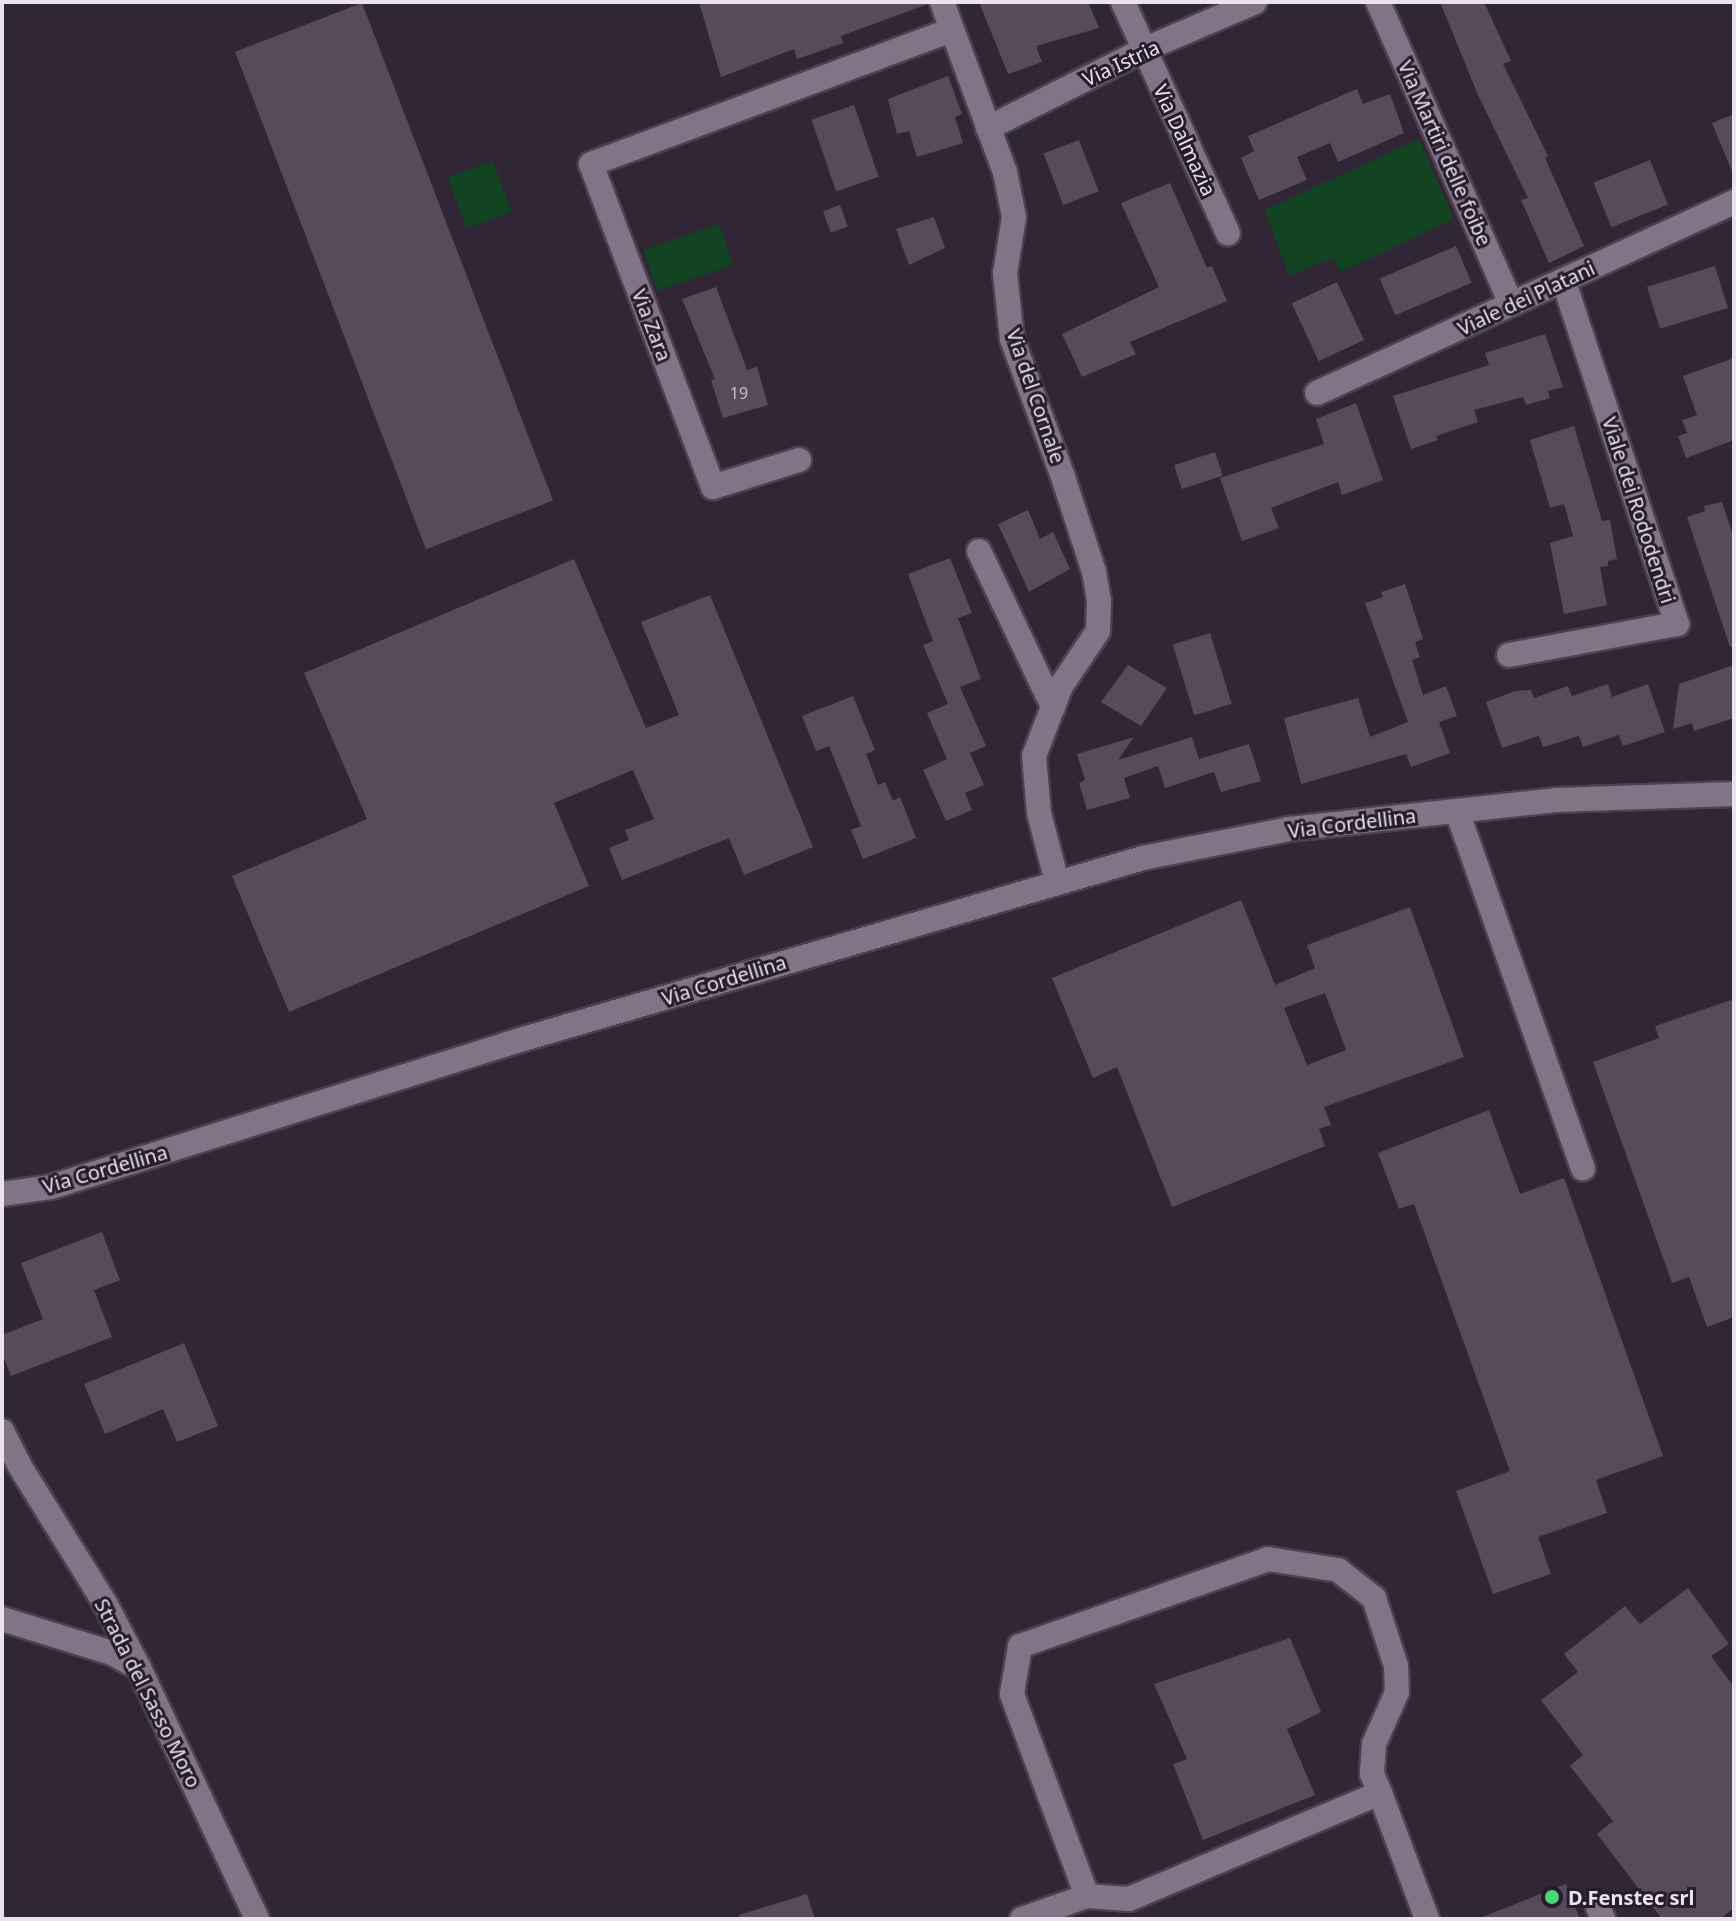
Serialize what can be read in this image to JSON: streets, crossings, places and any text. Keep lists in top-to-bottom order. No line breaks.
{"streets":{"street":["Via Istria","Via Dalmazia","Via Martiri delle foibe","Viale dei Platani","Via Zara","Via del Cornale","Viale dei Rododendri","Via Cordellina","Strada del Sasso Moro"]},"crossings":[["Via Istria","Via Dalmazia"],["Via Istria","Via del Cornale"],["Via Martiri delle foibe","Viale dei Platani"],["Viale dei Platani","Viale dei Rododendri"],["Via Zara","Via del Cornale"],["Via del Cornale","Via Cordellina"]],"places":["D.Fenstec srl"],"house_numbers":["19"]}
